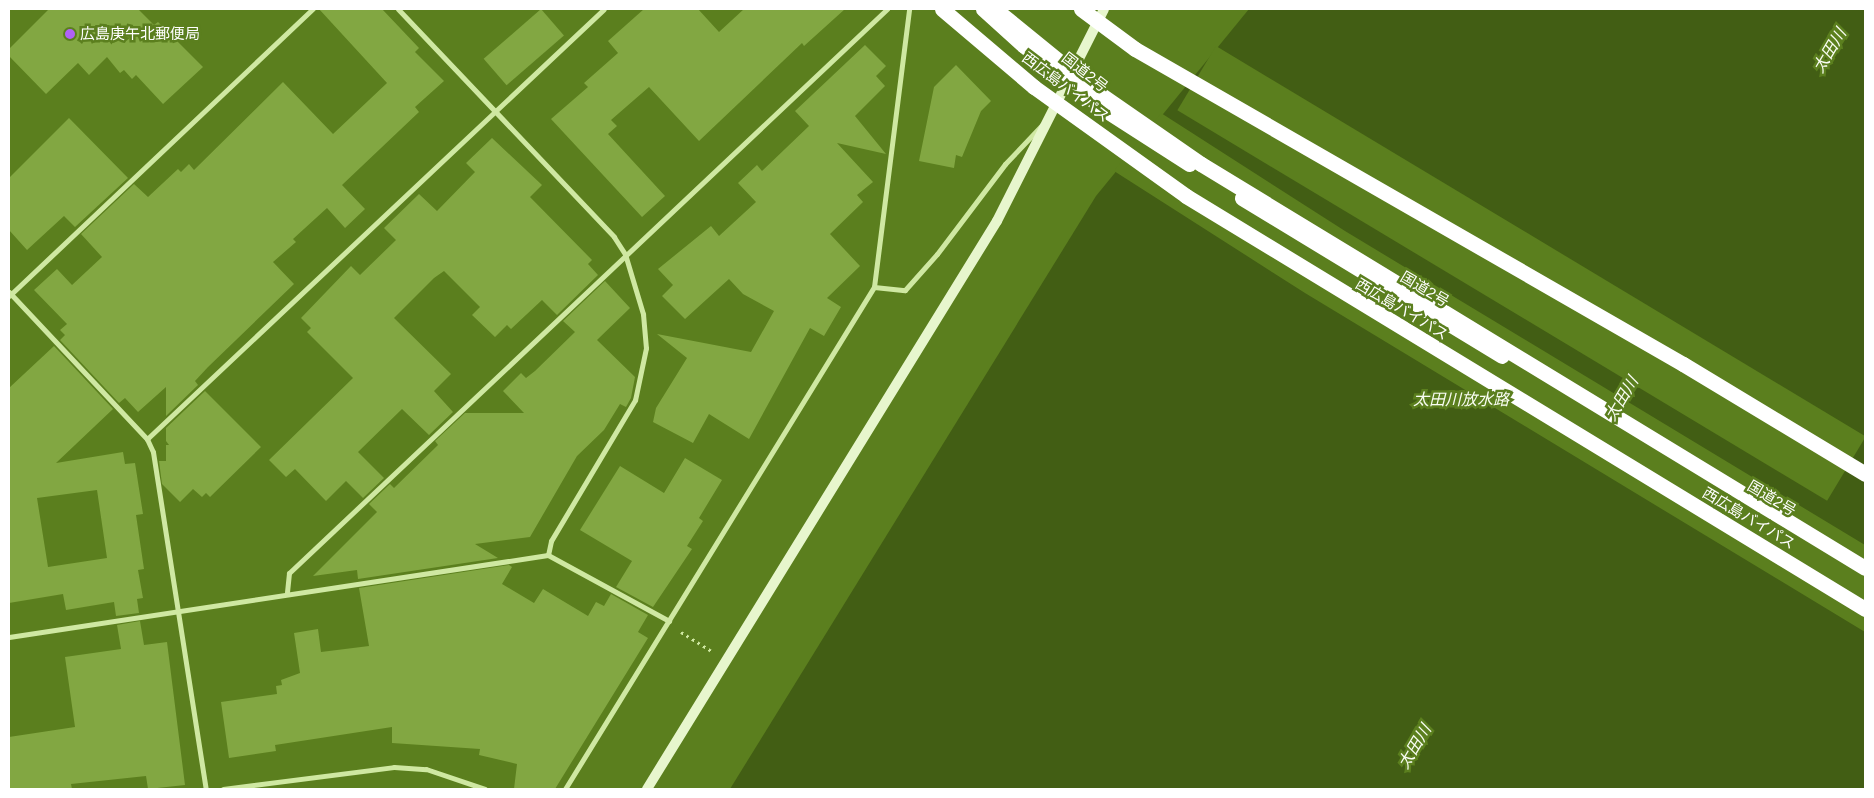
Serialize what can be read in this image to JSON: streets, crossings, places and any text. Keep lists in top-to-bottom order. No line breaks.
{"streets":{"highway":["国道2号","西広島バイパス"]},"water":["太田川","太田川放水路"],"places":["広島庚午北郵便局"]}
